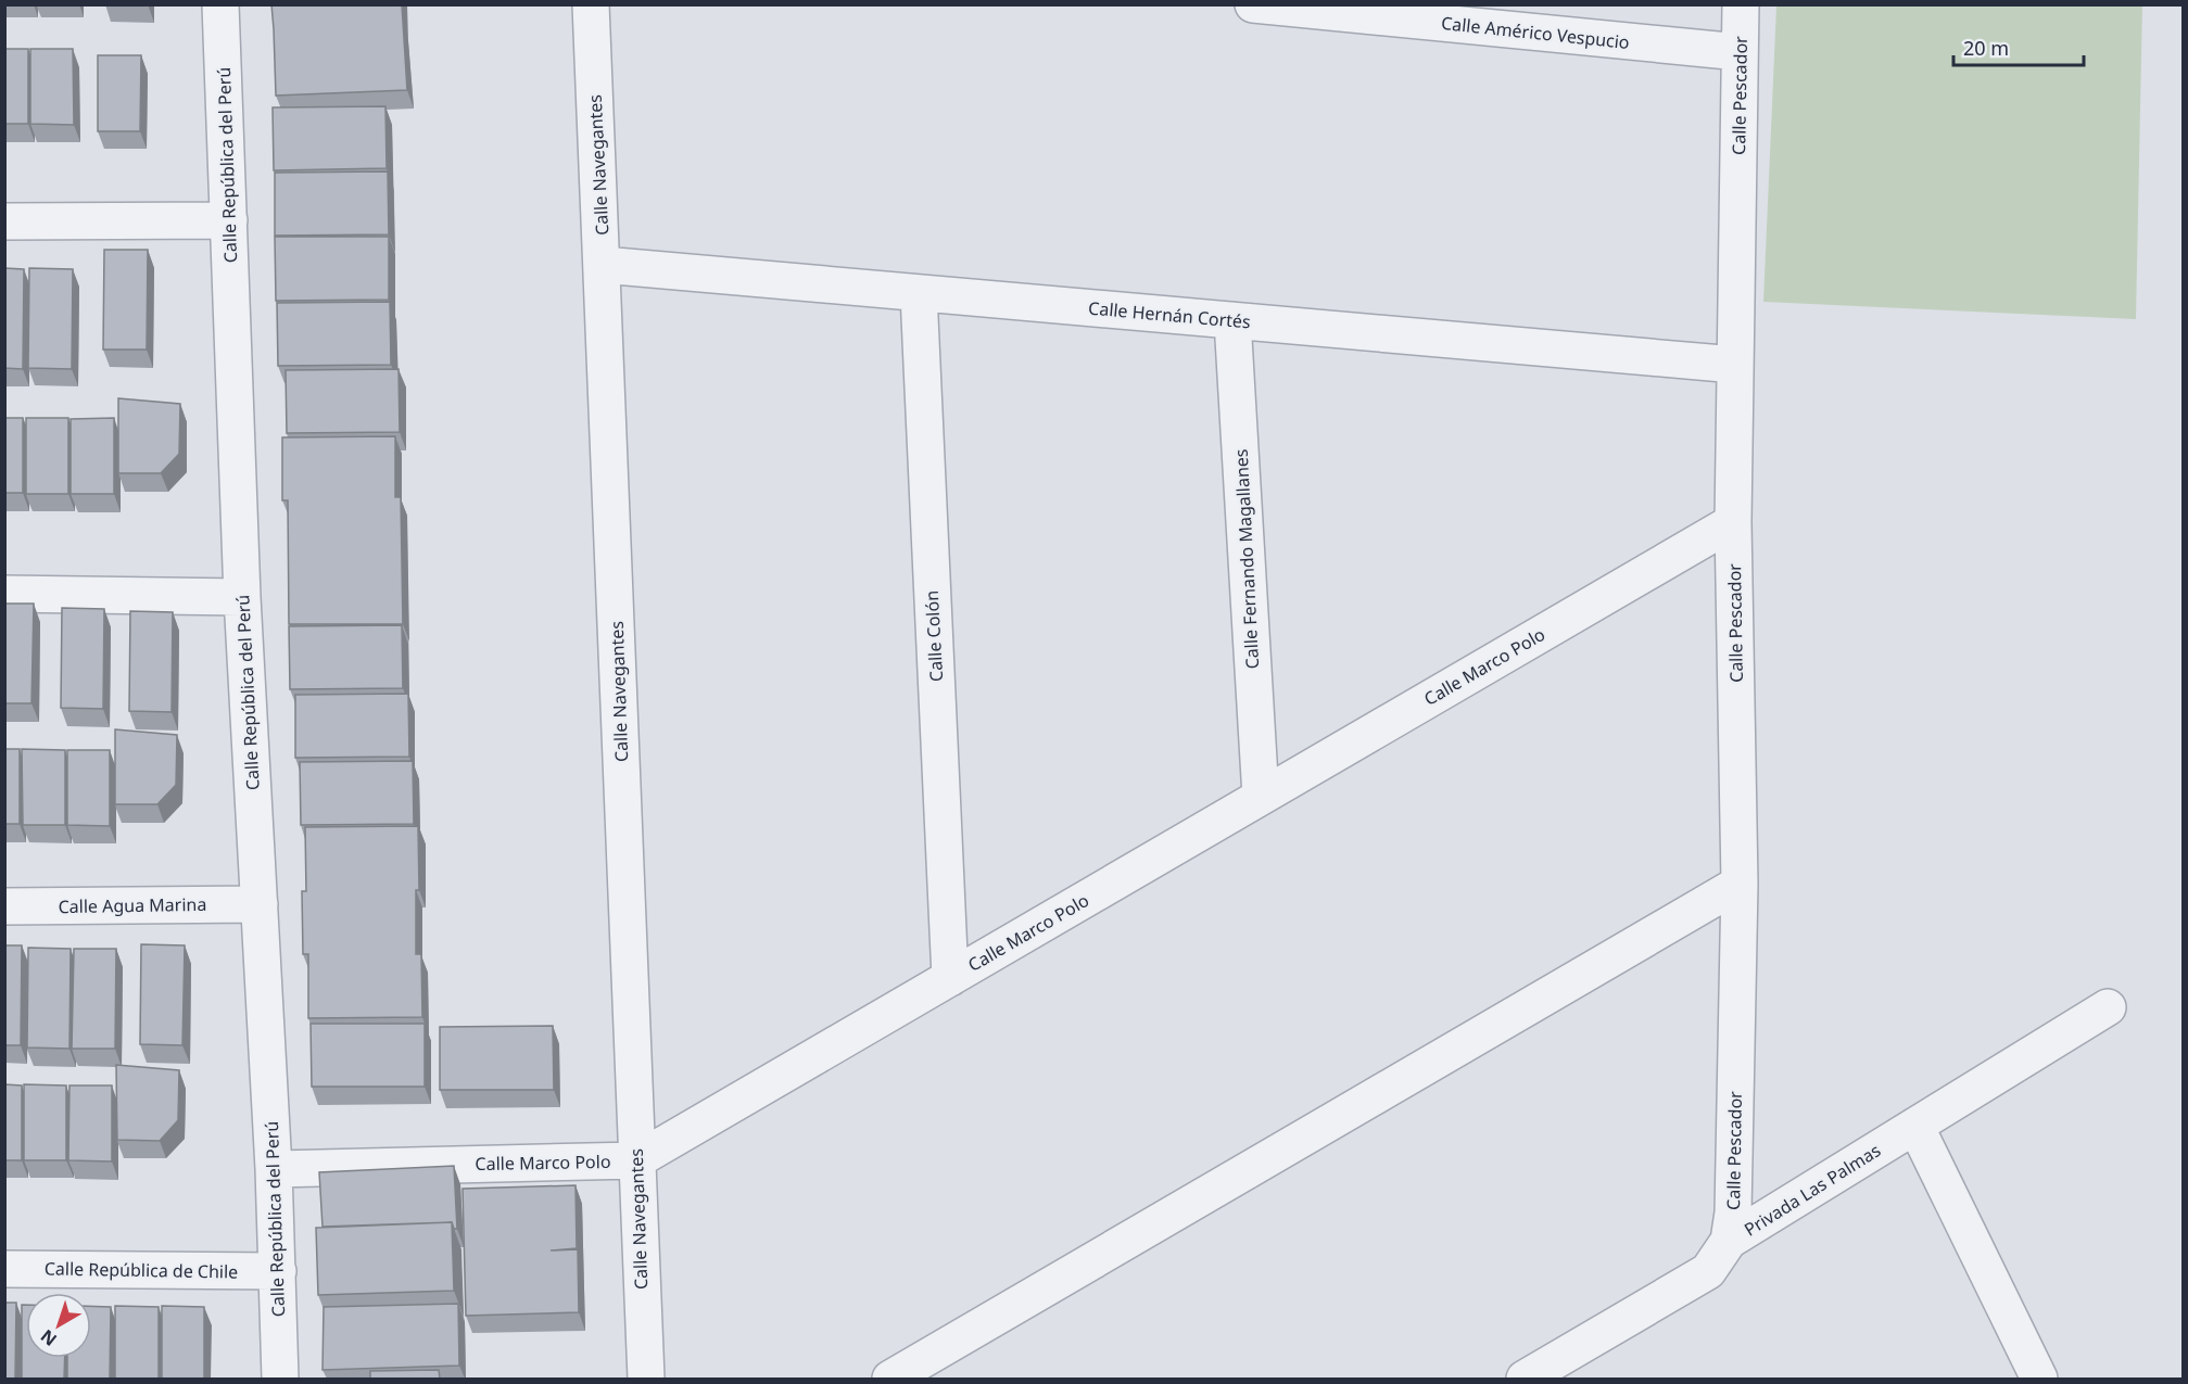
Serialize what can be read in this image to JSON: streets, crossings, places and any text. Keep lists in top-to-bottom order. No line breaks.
{"streets":{"street":["Calle Américo Vespucio","Calle Pescador","Calle República del Perú","Calle Navegantes","Calle Hernán Cortés","Calle Fernando Magallanes","Calle Colón","Calle Marco Polo","Calle Agua Marina","Privada Las Palmas","Calle República de Chile"]},"crossings":[["Calle Américo Vespucio","Calle Pescador"],["Calle Pescador","Calle Hernán Cortés"],["Calle Pescador","Calle Marco Polo"],["Calle Pescador","Privada Las Palmas"],["Calle República del Perú","Calle Marco Polo"],["Calle República del Perú","Calle Agua Marina"],["Calle República del Perú","Calle República de Chile"],["Calle Navegantes","Calle Hernán Cortés"],["Calle Navegantes","Calle Marco Polo"],["Calle Hernán Cortés","Calle Fernando Magallanes"],["Calle Hernán Cortés","Calle Colón"],["Calle Fernando Magallanes","Calle Marco Polo"],["Calle Colón","Calle Marco Polo"]],"scale_bar":"20 m","north":"bottom left"}
